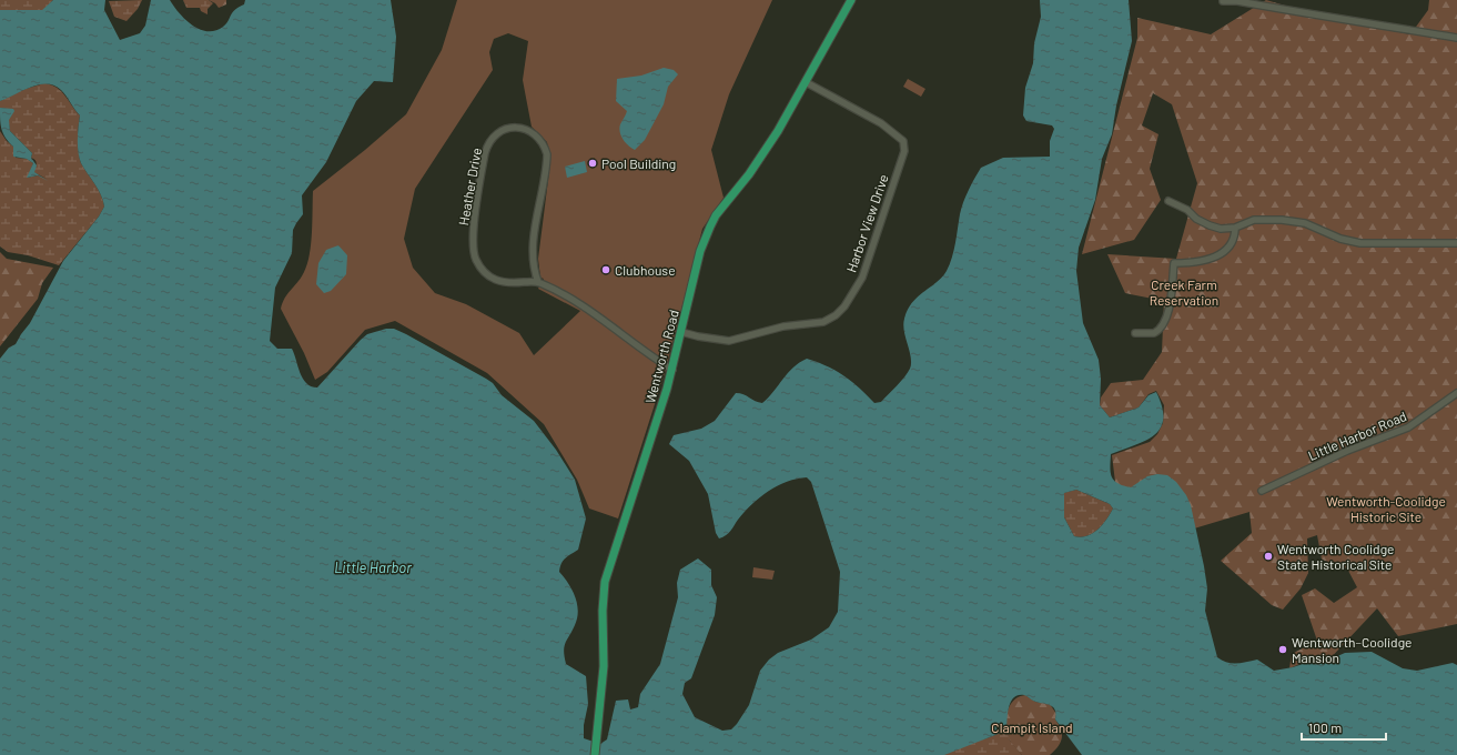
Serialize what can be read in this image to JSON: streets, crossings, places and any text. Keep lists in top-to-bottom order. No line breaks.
{"streets":{"main road":["Wentworth Road"],"street":["Heather Drive","Harbor View Drive","Little Harbor Road"]},"crossings":[["Harbor View Drive","Wentworth Road"]],"water":["Little Harbor"],"parks":["Creek Farm Reservation","Wentworth-Coolidge Historic Site","Clampit Island"],"places":["Pool Building","Clubhouse","Wentworth Coolidge State Historical Site","Wentworth–Coolidge Mansion"],"scale_bar":"100 m"}
